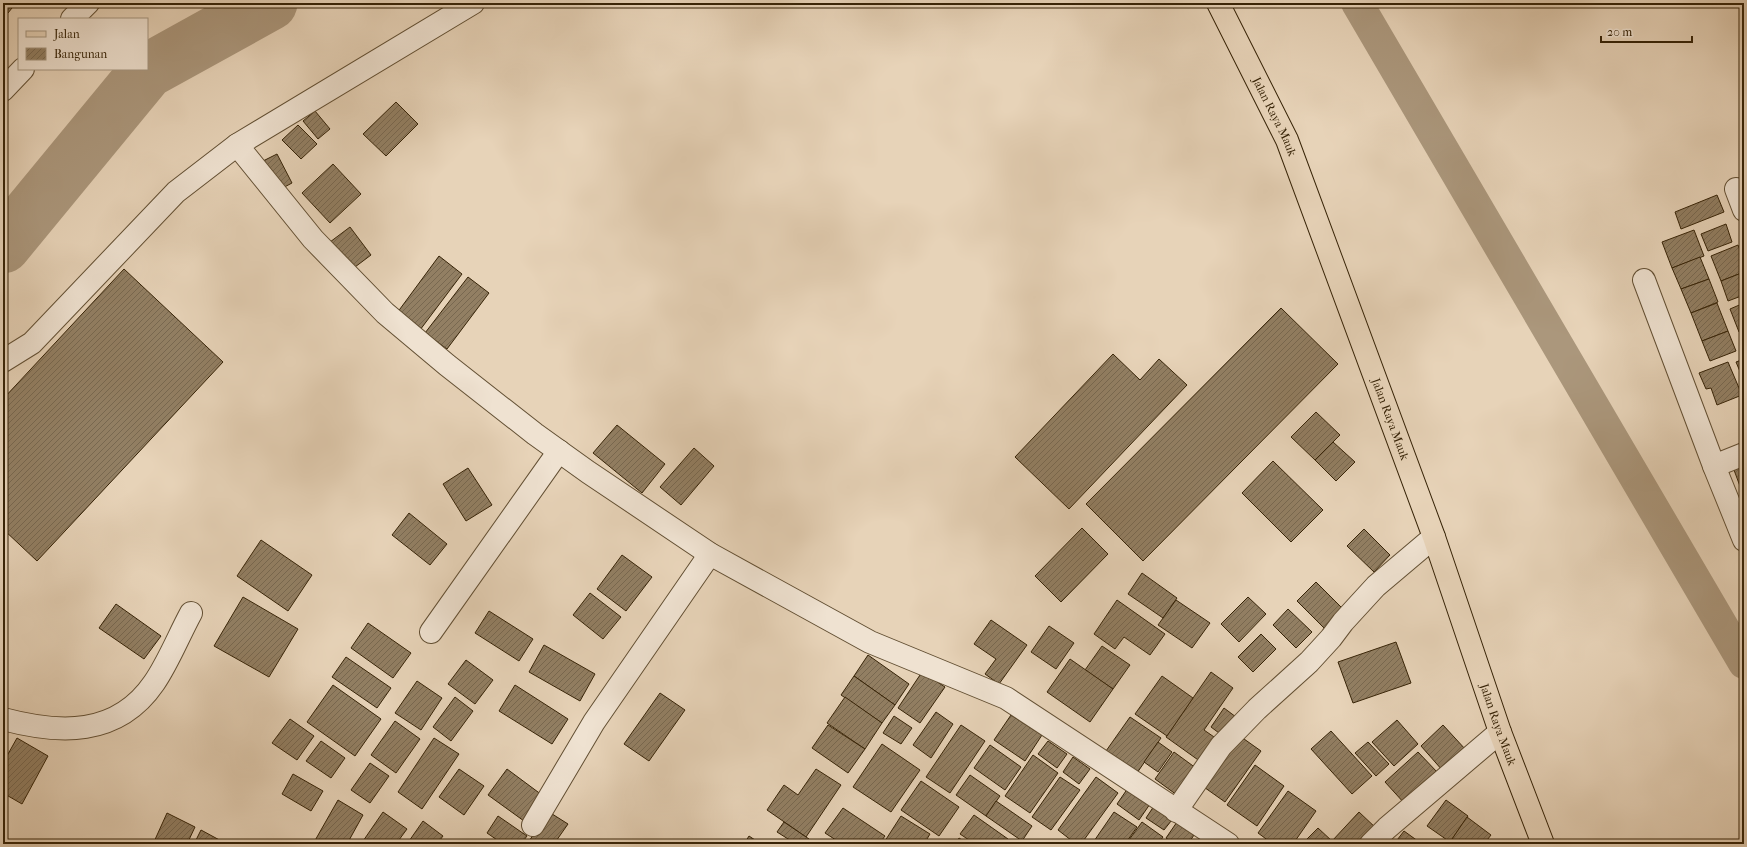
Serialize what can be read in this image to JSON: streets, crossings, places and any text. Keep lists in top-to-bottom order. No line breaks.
{"streets":{"main road":["Jalan Raya Mauk"]},"legend":["Jalan","Bangunan"],"scale_bar":"20 m"}
